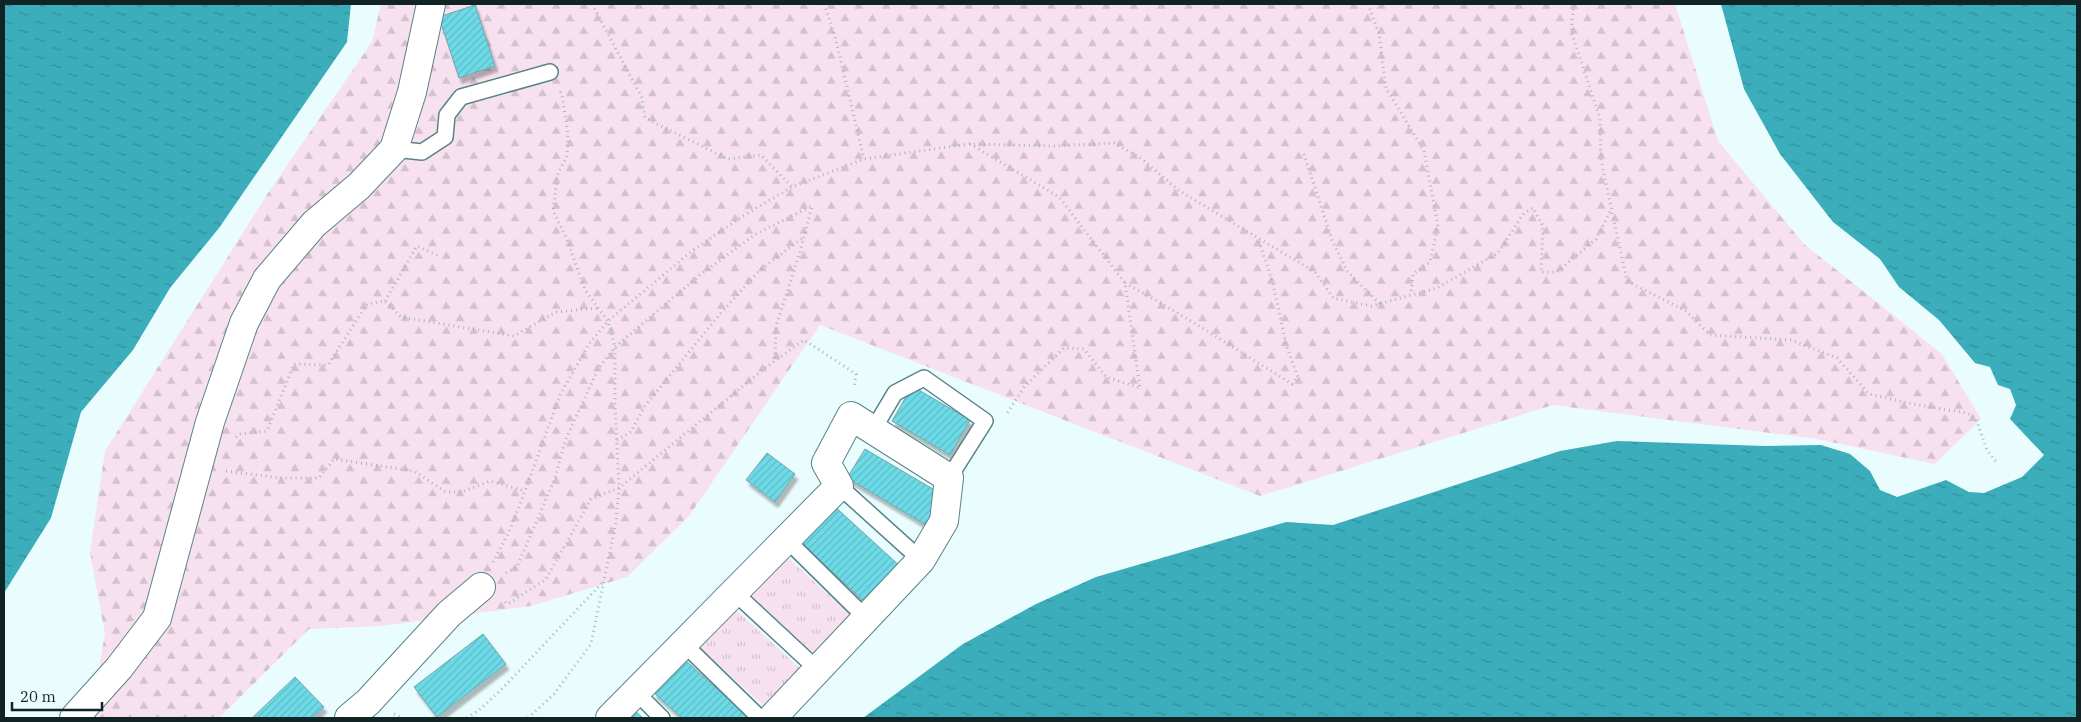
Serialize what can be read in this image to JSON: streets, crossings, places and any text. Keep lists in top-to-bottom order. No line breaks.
{"scale_bar":"20 m"}
